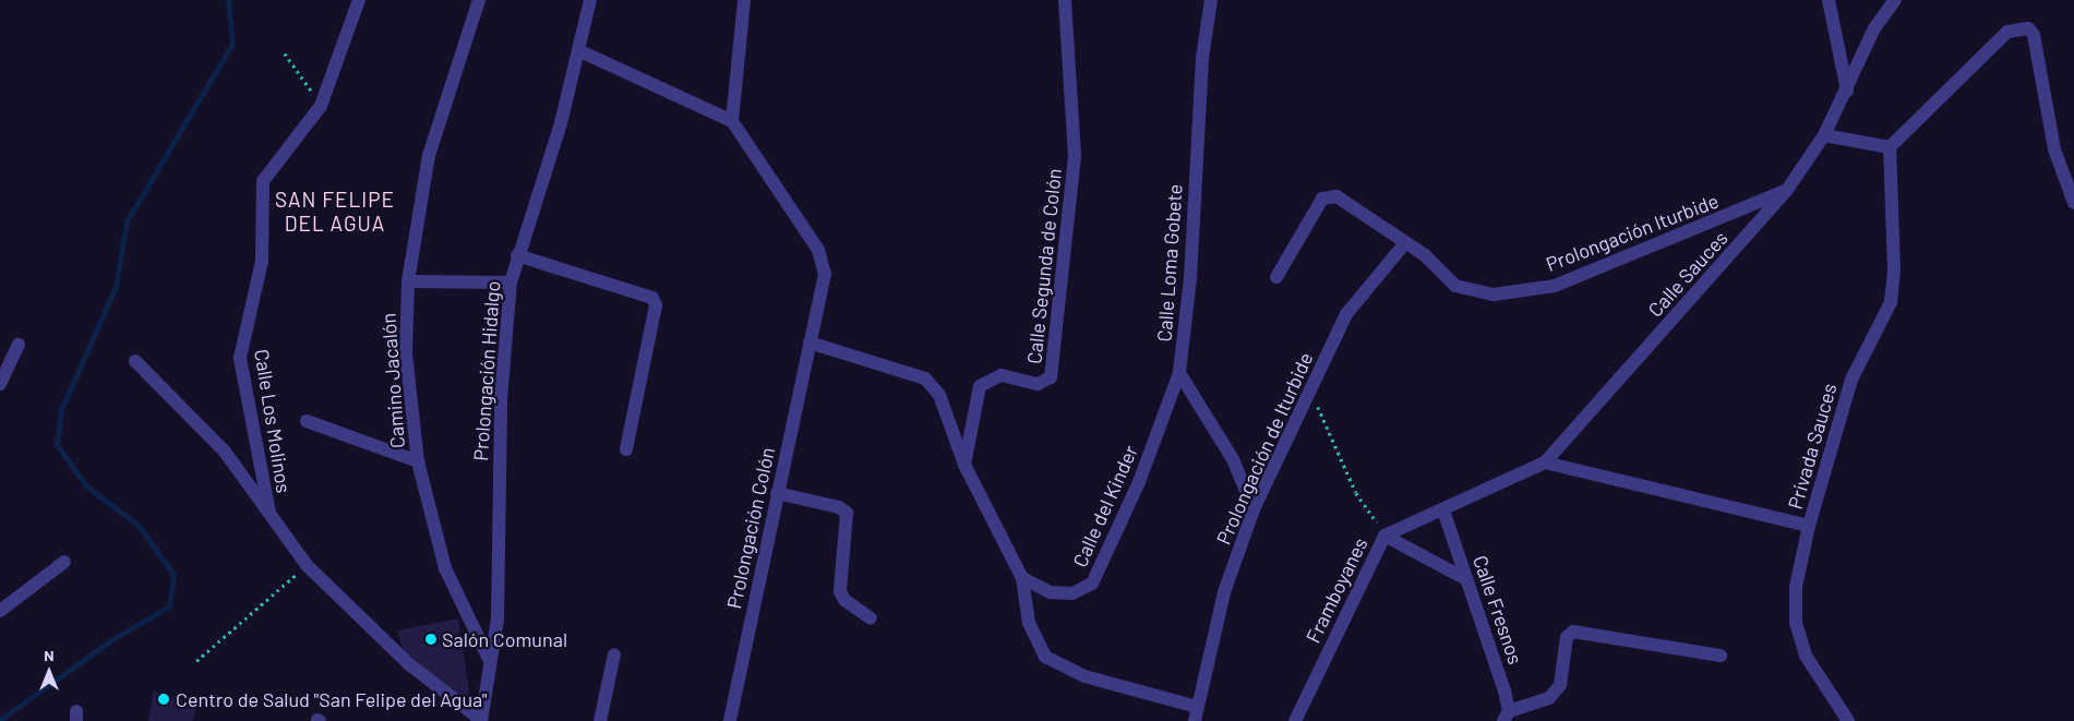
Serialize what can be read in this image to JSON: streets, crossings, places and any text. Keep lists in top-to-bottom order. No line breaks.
{"streets":{"street":["Prolongación Iturbide","Calle Loma Gobete","Calle Segunda de Colón","Calle Sauces","Prolongación Hidalgo","Camino Jacalón","Calle Los Molinos","Privada Sauces","Prolongación de Iturbide","Calle del Kinder","Prolongación Colón","Framboyanes","Calle Fresnos"]},"crossings":[["Prolongación Iturbide","Calle Sauces"],["Prolongación Iturbide","Prolongación de Iturbide"],["Calle Loma Gobete","Calle del Kinder"],["Calle Sauces","Privada Sauces"],["Calle Sauces","Framboyanes"],["Calle Sauces","Calle Fresnos"],["Prolongación Hidalgo","Camino Jacalón"],["Framboyanes","Calle Fresnos"]],"districts":["SAN FELIPE DEL AGUA"],"places":["Salón Comunal","Centro de Salud \"San Felipe del Agua\""],"north":"top"}
